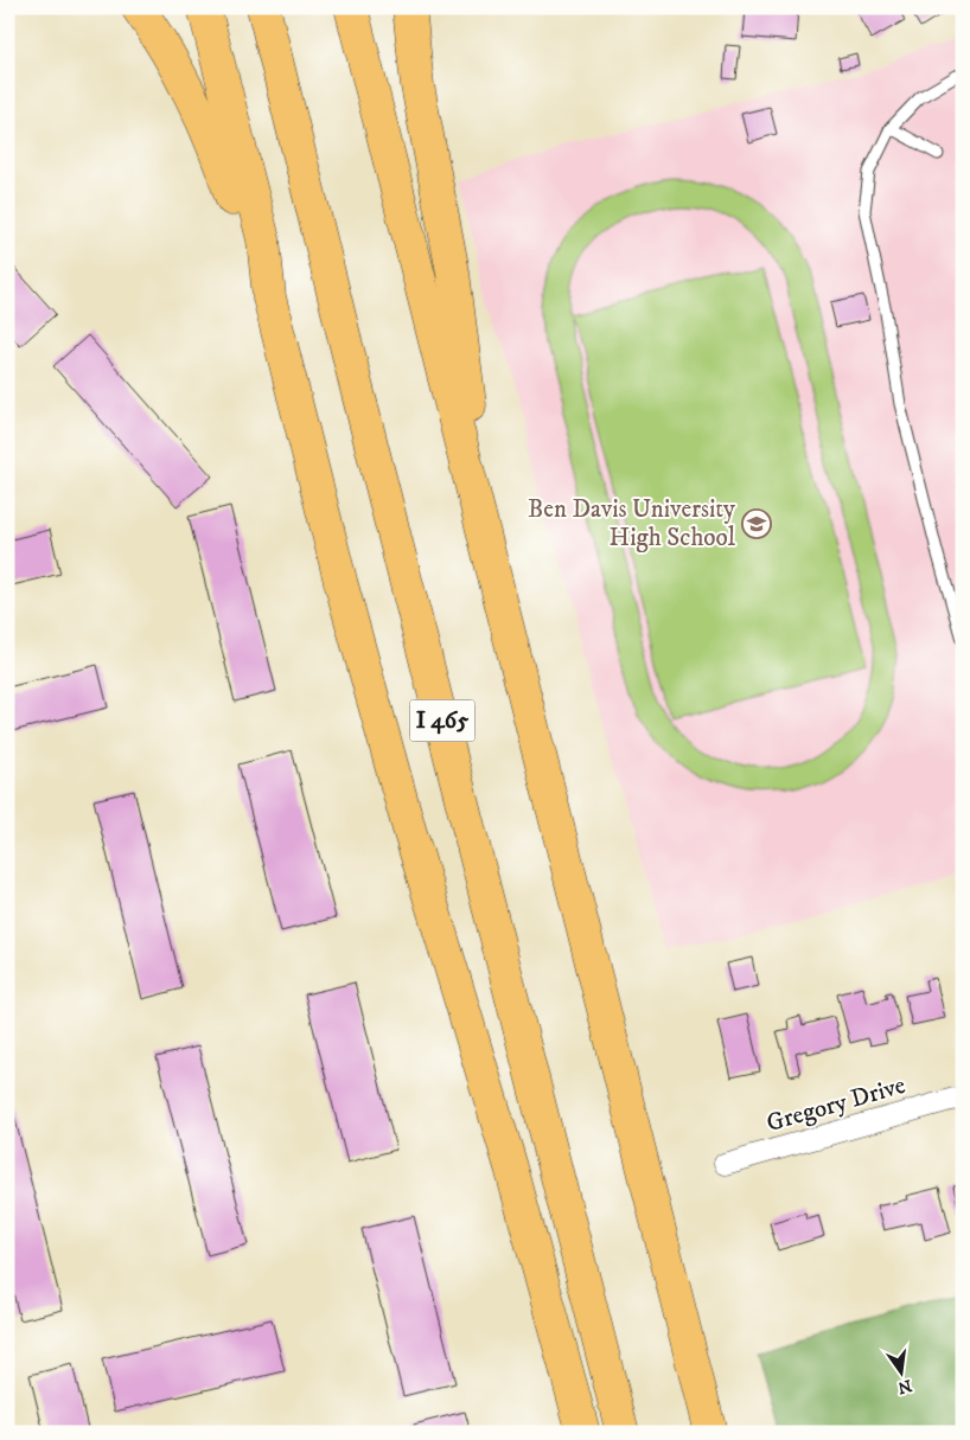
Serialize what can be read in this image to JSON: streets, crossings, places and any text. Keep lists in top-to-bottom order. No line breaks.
{"streets":{"highway":["I 465"],"street":["Gregory Drive"]},"places":{"school or university":["Ben Davis University High School"]},"north":"bottom"}
